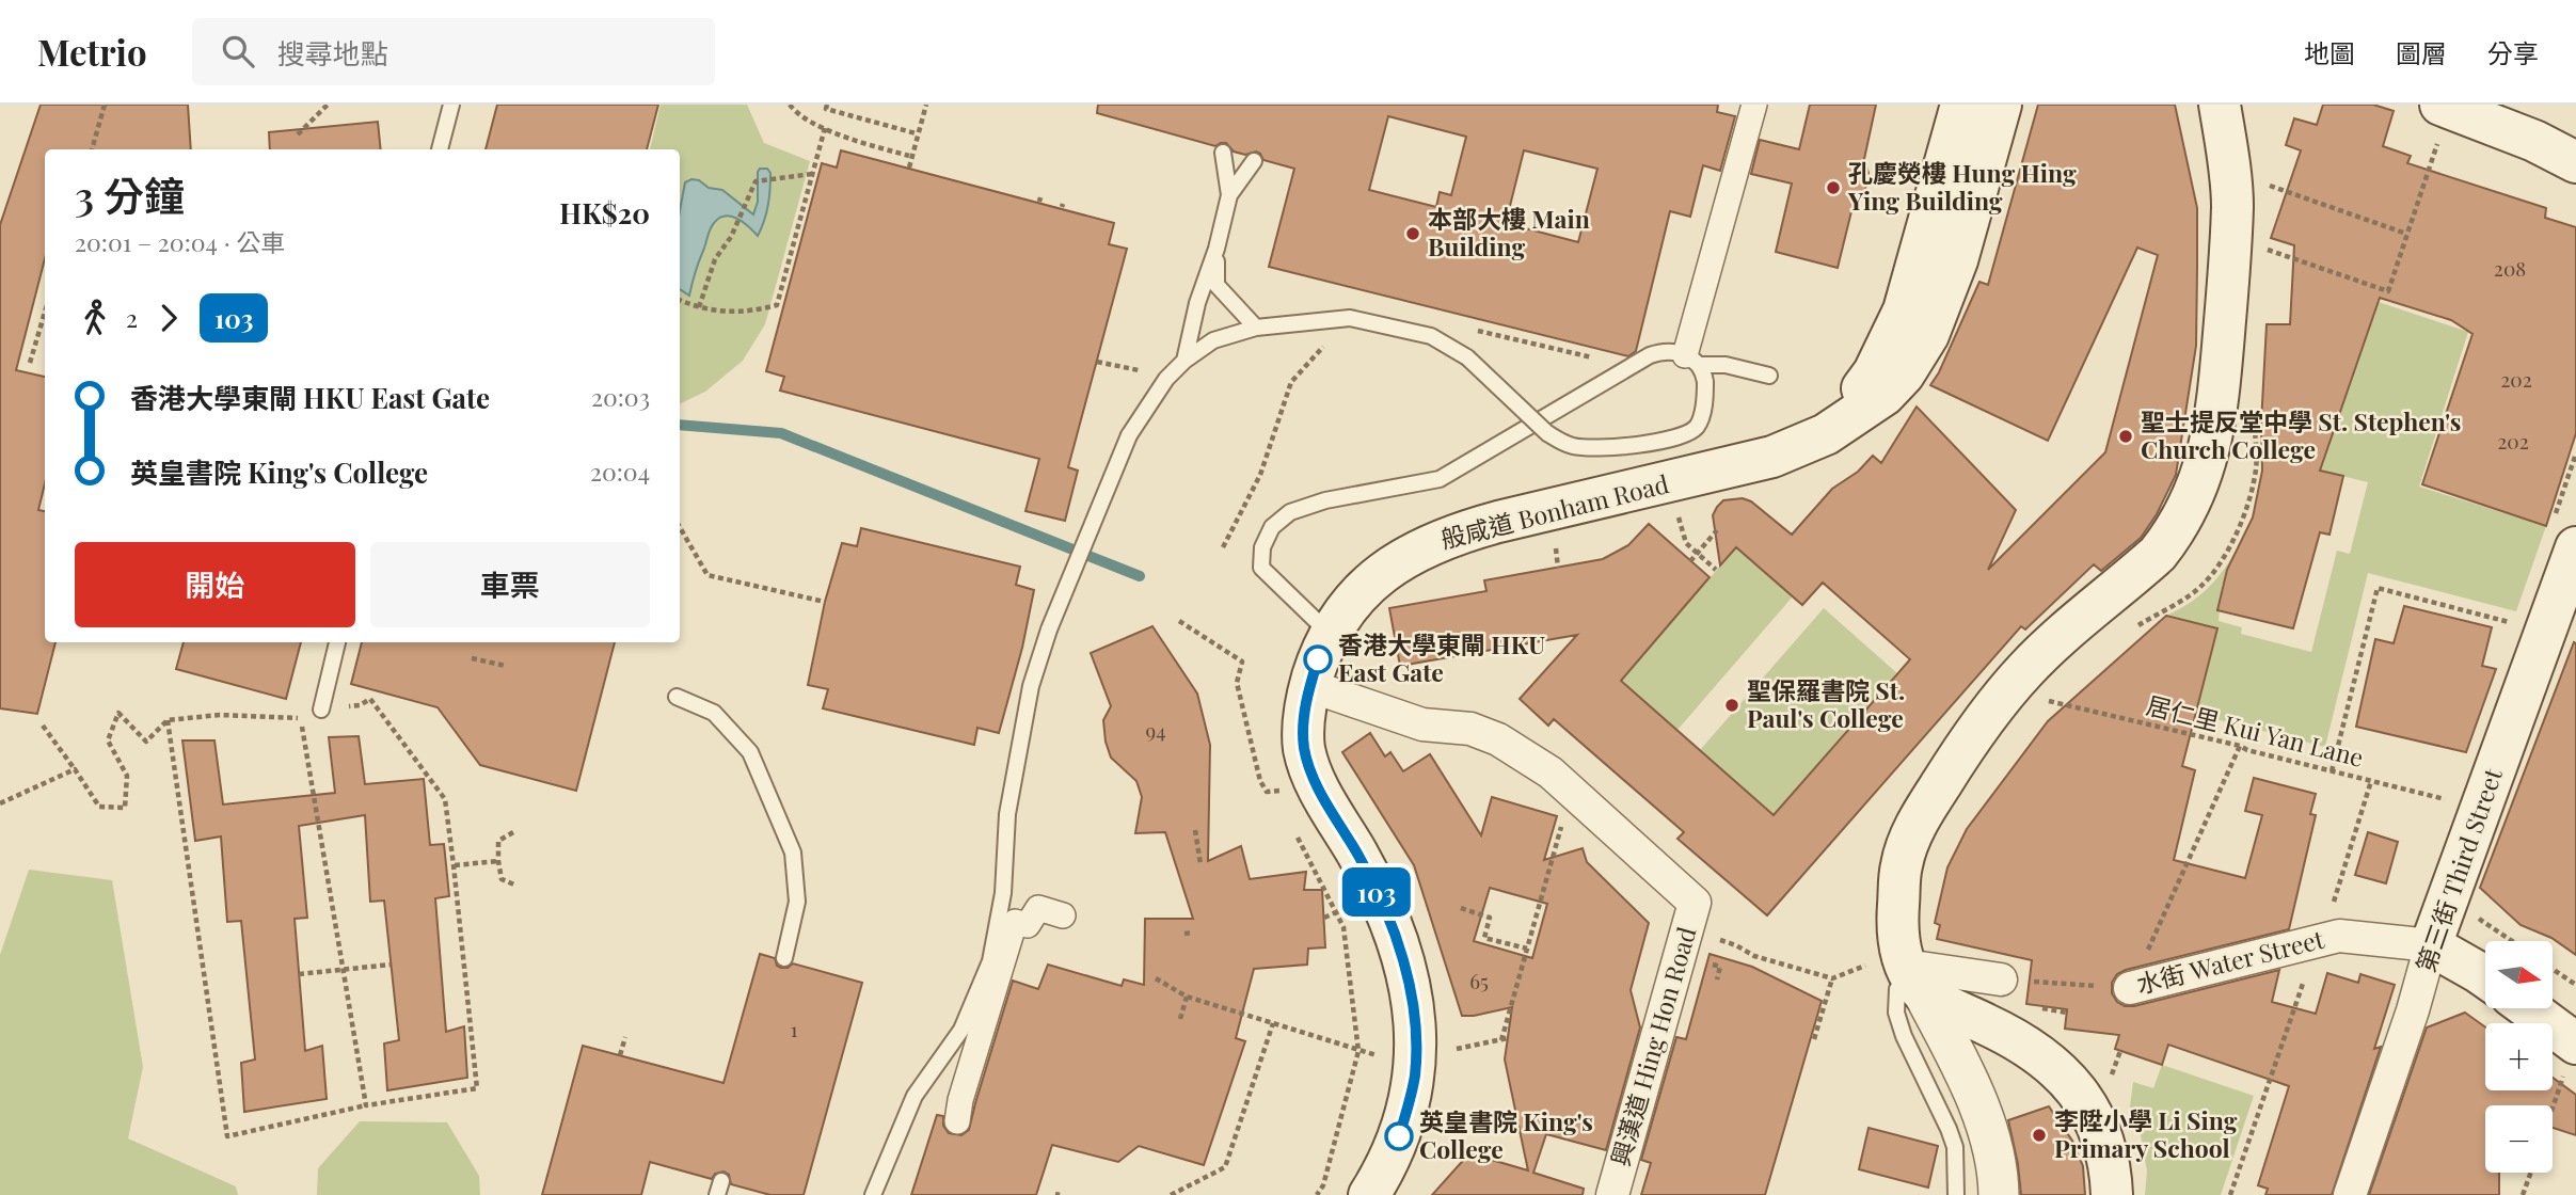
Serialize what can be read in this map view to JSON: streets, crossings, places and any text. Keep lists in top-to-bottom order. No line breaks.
{"streets":{"main road":["般咸道 Bonham Road","第三街 Third Street","水街 Water Street"],"street":["興漢道 Hing Hon Road"],"path":["居仁里 Kui Yan Lane"]},"crossings":[["般咸道 Bonham Road","興漢道 Hing Hon Road"],["第三街 Third Street","水街 Water Street"]],"places":["孔慶熒樓 Hung Hing Ying Building","本部大樓 Main Building","聖士提反堂中學 St. Stephen's Church College","香港大學東閘 HKU East Gate","聖保羅書院 St. Paul's College","李陞小學 Li Sing Primary School","英皇書院 King's College"],"lines":["bus line 103"],"house_numbers":["208","202","202","94","65","1"],"north":"right","page":{"header":"Metrio","search":"搜尋地點","nav":["地圖","圖層","分享"],"on_map":"103","heading":["3 分鐘","20:01 – 20:04 · 公車","HK$20"],"legs":["2","103"],"list":[{"name":"香港大學東閘 HKU East Gate","value":"20:03"},{"name":"英皇書院 King's College","value":"20:04"}],"buttons":["開始","車票"],"map_buttons":["+","−"]}}
